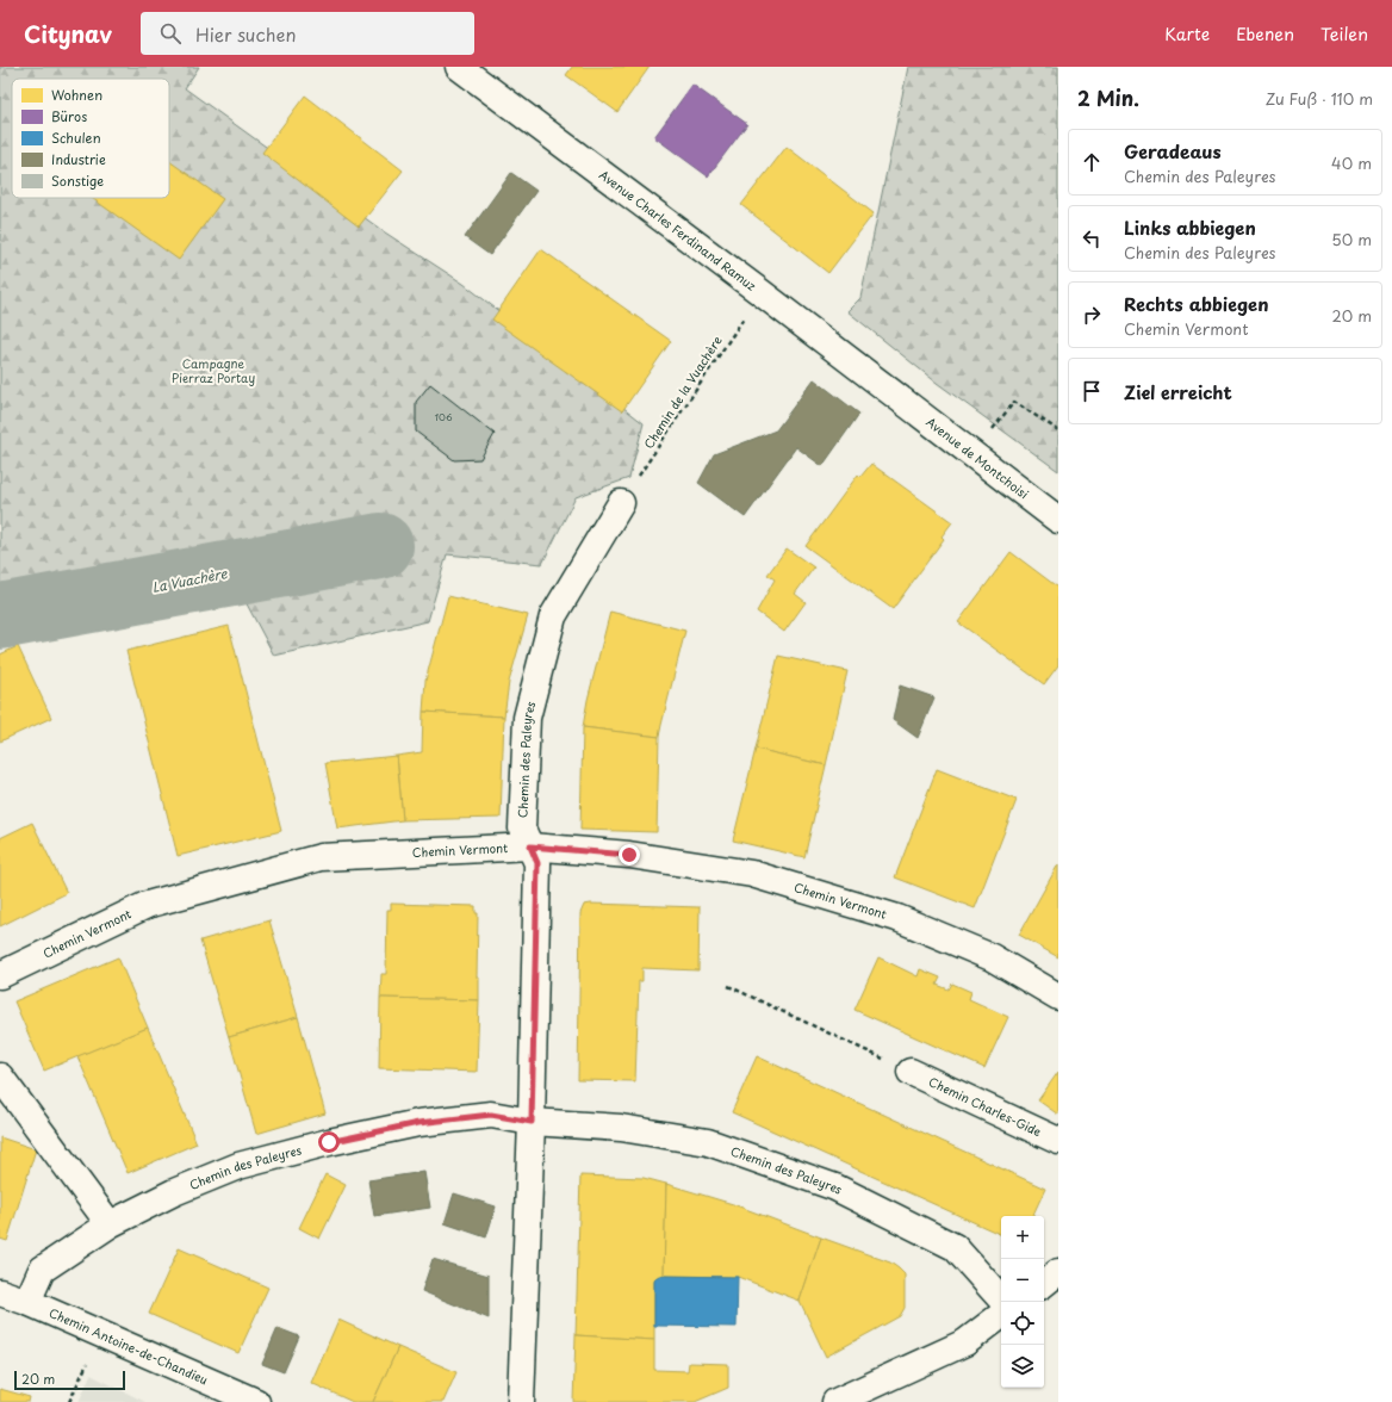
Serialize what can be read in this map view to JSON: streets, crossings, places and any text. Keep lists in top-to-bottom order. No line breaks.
{"streets":{"street":["Avenue Charles Ferdinand Ramuz","Avenue de Montchoisi","Chemin des Paleyres","Chemin Vermont","Chemin Charles-Gide","Chemin Antoine-de-Chandieu"],"path":["Chemin de la Vuachère"]},"crossings":[["Avenue Charles Ferdinand Ramuz","Chemin de la Vuachère"],["Avenue Charles Ferdinand Ramuz","Avenue de Montchoisi"],["Chemin de la Vuachère","Chemin des Paleyres"],["Chemin des Paleyres","Chemin Vermont"],["Chemin des Paleyres","Chemin Antoine-de-Chandieu"]],"water":["La Vuachère"],"parks":["Campagne Pierraz Portay"],"house_numbers":["106"],"legend":["Wohnen","Büros","Schulen","Industrie","Sonstige"],"scale_bar":"20 m","page":{"header":"Citynav","search":"Hier suchen","nav":["Karte","Ebenen","Teilen"],"heading":["2 Min.","Zu Fuß · 110 m"],"list":[["Geradeaus","Chemin des Paleyres","40 m"],["Links abbiegen","Chemin des Paleyres","50 m"],["Rechts abbiegen","Chemin Vermont","20 m"],"Ziel erreicht"],"map_buttons":["+","−"],"scale":"20 m"}}
